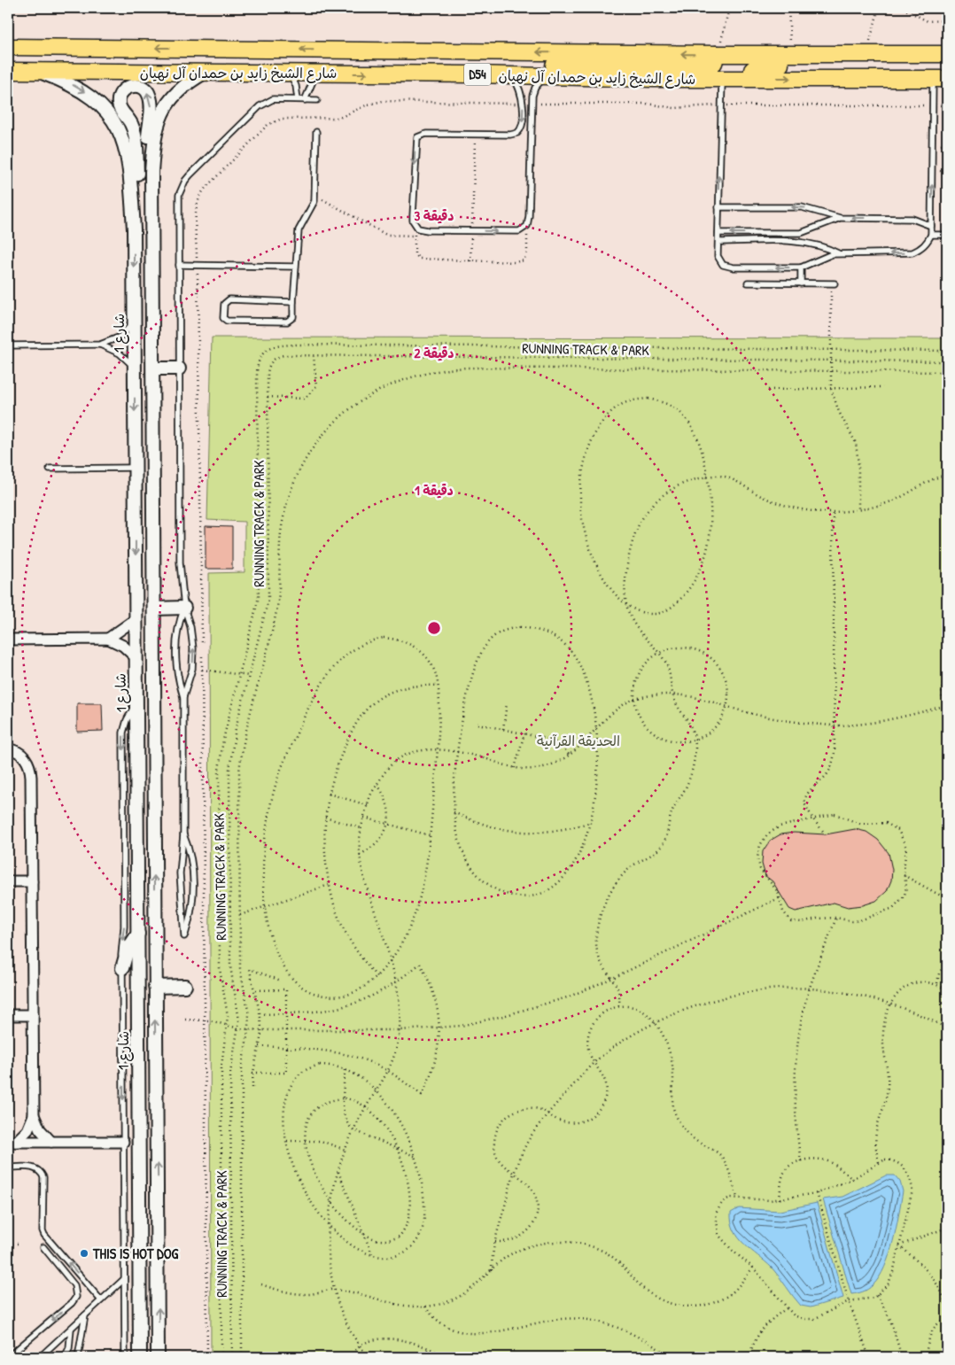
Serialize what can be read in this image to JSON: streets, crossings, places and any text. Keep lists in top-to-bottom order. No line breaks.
{"streets":{"main road":["شارع الشيخ زايد بن حمدان آل نهيان","D54"],"street":["شارع 1"],"path":["RUNNING TRACK & PARK"]},"crossings":[["شارع الشيخ زايد بن حمدان آل نهيان","شارع 1"]],"parks":["الحديقة القرآنية"],"places":["THIS IS HOT DOG"],"rings":["3 دقيقة","2 دقيقة","1 دقيقة"]}
